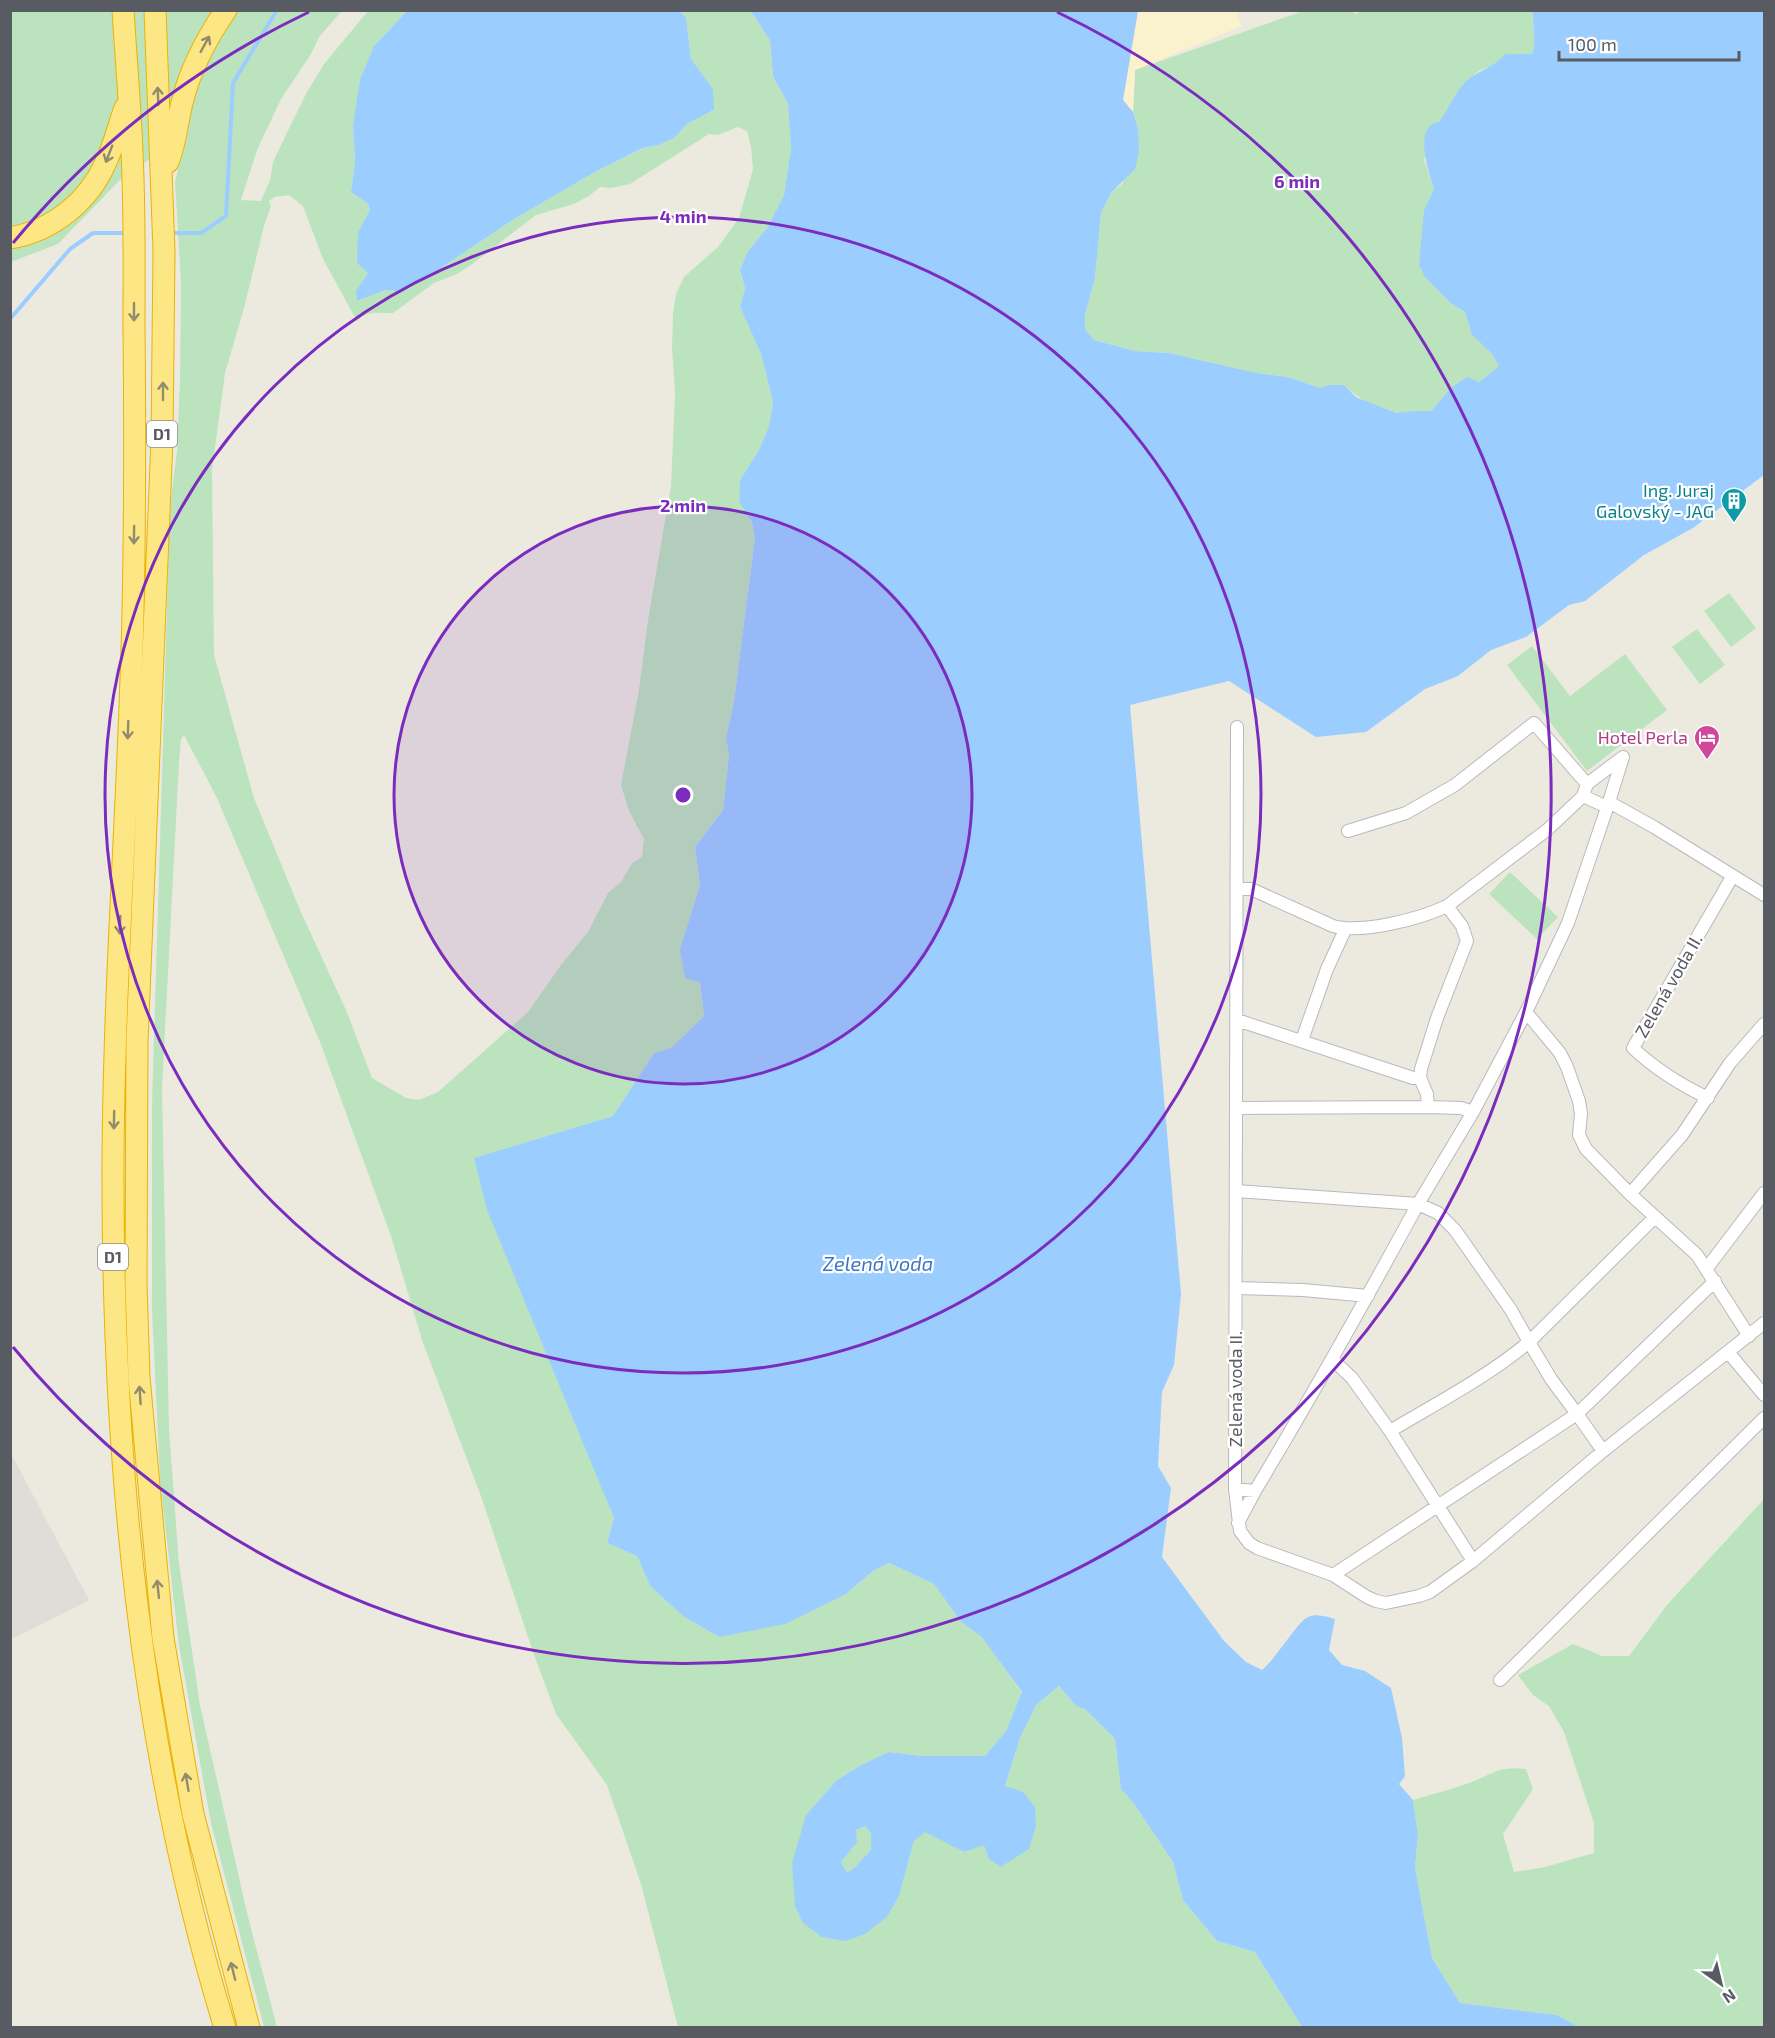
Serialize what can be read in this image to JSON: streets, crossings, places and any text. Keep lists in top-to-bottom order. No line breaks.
{"streets":{"highway":["D1"],"street":["Zelená voda II."]},"water":["Zelená voda"],"places":{"building":["Ing. Juraj Galovský - JAG"],"hotel":["Hotel Perla"]},"scale_bar":"100 m","north":"bottom right","rings":["6 min","4 min","2 min"]}
